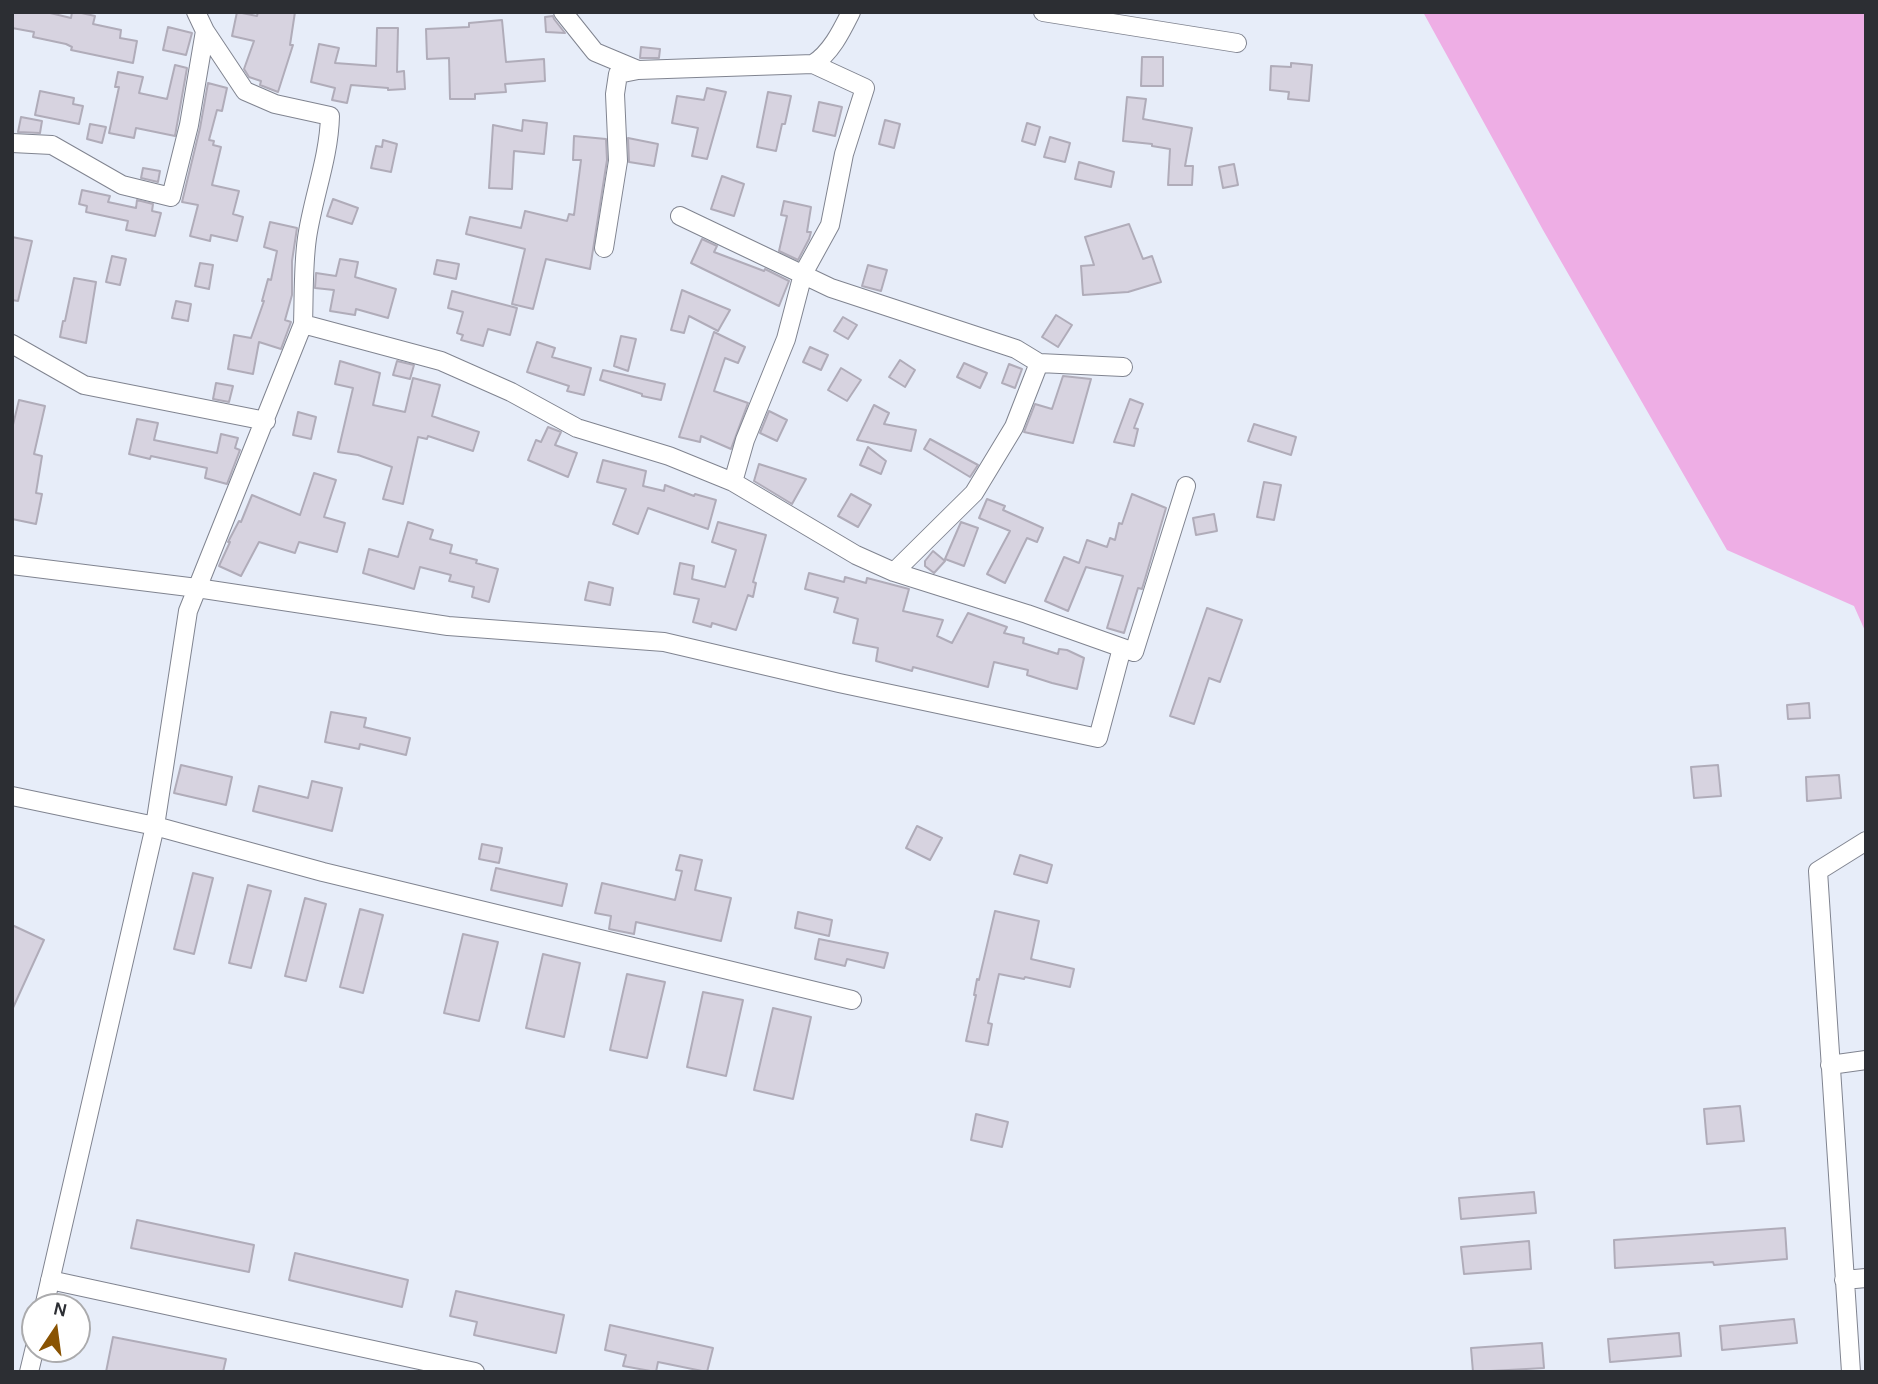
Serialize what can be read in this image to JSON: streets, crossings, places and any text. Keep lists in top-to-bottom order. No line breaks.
{"north":"top"}
